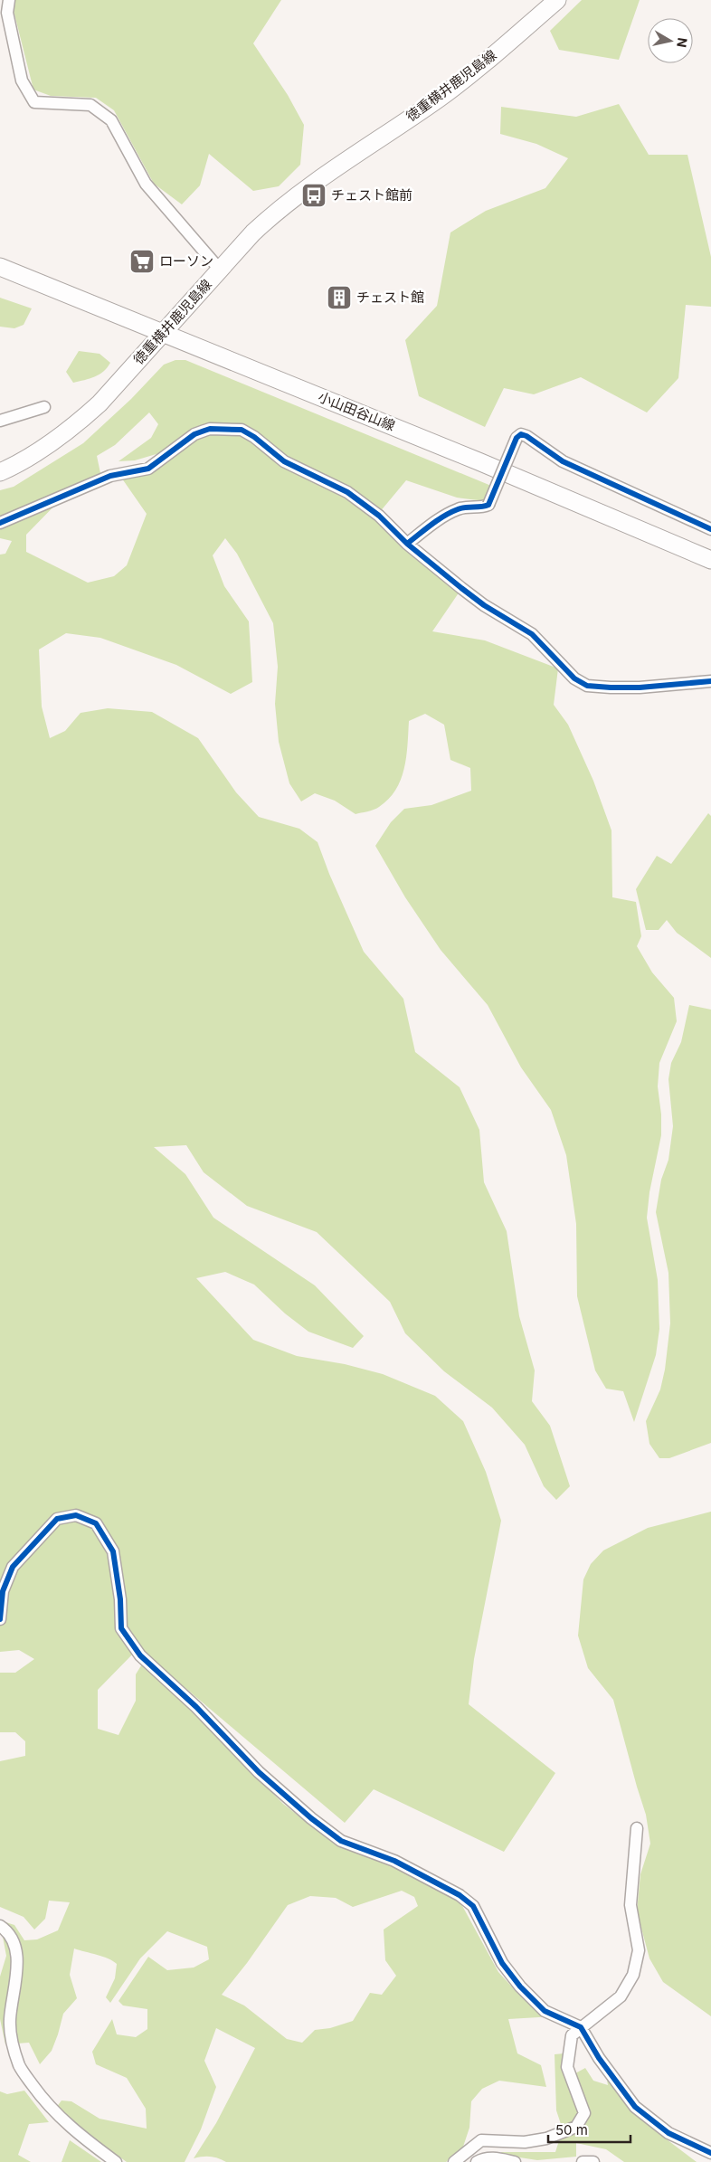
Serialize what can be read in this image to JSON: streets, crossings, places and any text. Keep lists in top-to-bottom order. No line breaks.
{"streets":{"main road":["徳重横井鹿児島線","小山田谷山線"]},"crossings":[["徳重横井鹿児島線","小山田谷山線"]],"places":{"bus stop":["チェスト館前"],"supermarket":["ローソン"],"building":["チェスト館"]},"scale_bar":"50 m","north":"right"}
